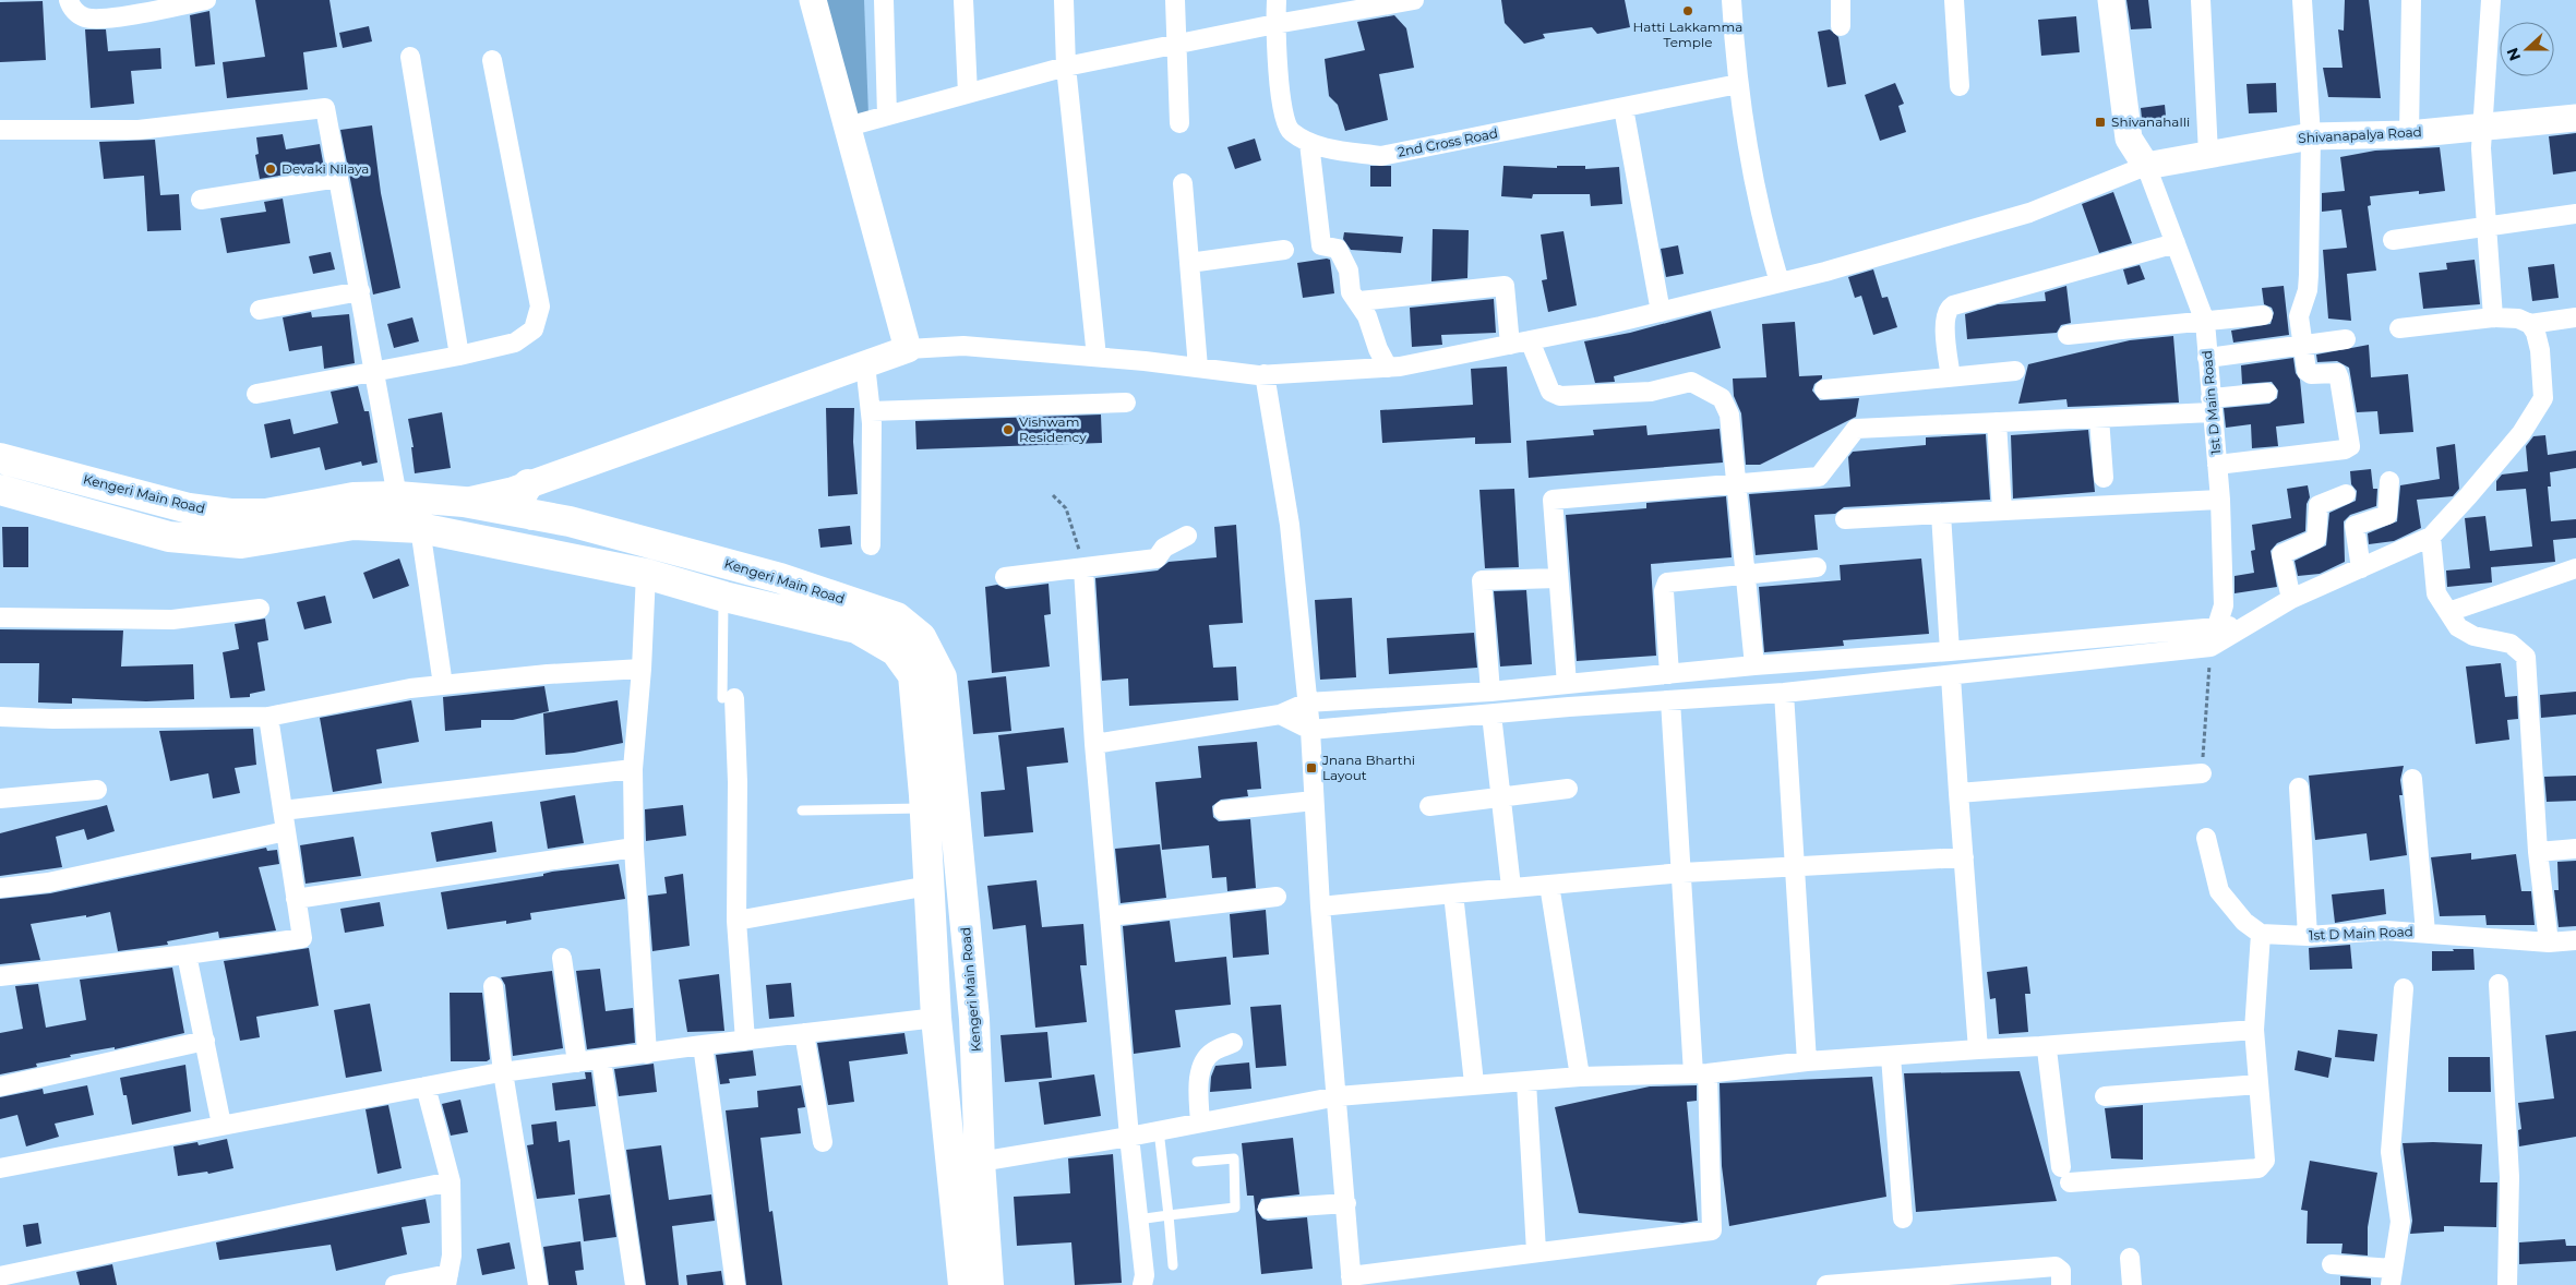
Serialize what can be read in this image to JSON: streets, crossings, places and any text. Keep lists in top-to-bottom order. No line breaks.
{"streets":{"main road":["Kengeri Main Road"],"street":["Shivanapalya Road","2nd Cross Road","1st D Main Road"]},"crossings":[["Shivanapalya Road","1st D Main Road"]],"places":{"other":["Hatti Lakkamma Temple","Devaki Nilaya","Vishwam Residency"],"transit":["Shivanahalli","Jnana Bharthi Layout"]},"north":"left"}
